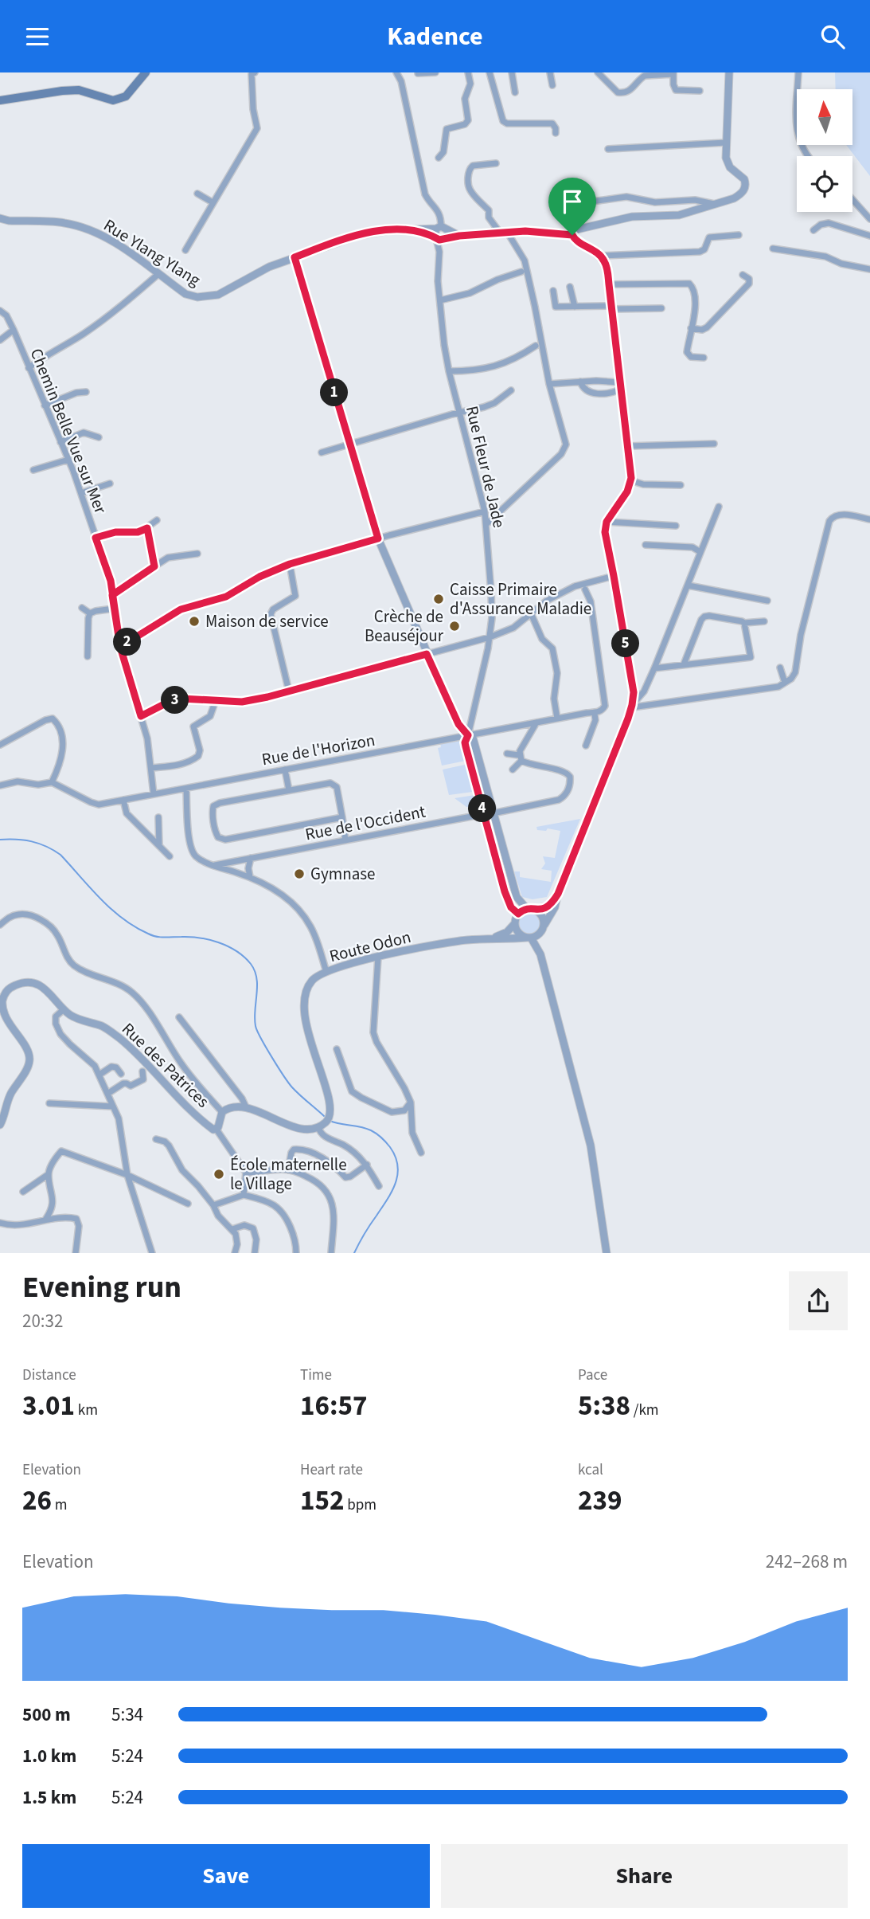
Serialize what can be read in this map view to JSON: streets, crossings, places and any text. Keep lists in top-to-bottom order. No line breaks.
{"streets":{"street":["Rue Ylang Ylang","Chemin Belle Vue sur Mer","Rue Fleur de Jade","Rue de l'Horizon","Rue de l'Occident","Route Odon","Rue des Patrices"]},"crossings":[["Rue Ylang Ylang","Rue Fleur de Jade"],["Chemin Belle Vue sur Mer","Rue de l'Horizon"],["Rue Fleur de Jade","Rue de l'Horizon"]],"places":["Caisse Primaire d'Assurance Maladie","Maison de service","Crèche de Beauséjour","Gymnase","École maternelle le Village"],"north":"top","page":{"header":"Kadence","pins":["1","2","5","3","4"],"heading":["Evening run","20:32"],"stats":[["Distance","3.01 km"],["Time","16:57"],["Pace","5:38 /km"],["Elevation","26 m"],["Heart rate","152 bpm"],["kcal","239"]],"chart":["Elevation","242–268 m"],"list":[{"name":"500 m","note":"5:34"},{"name":"1.0 km","note":"5:24"},{"name":"1.5 km","note":"5:24"}],"buttons":["Save","Share"]}}
